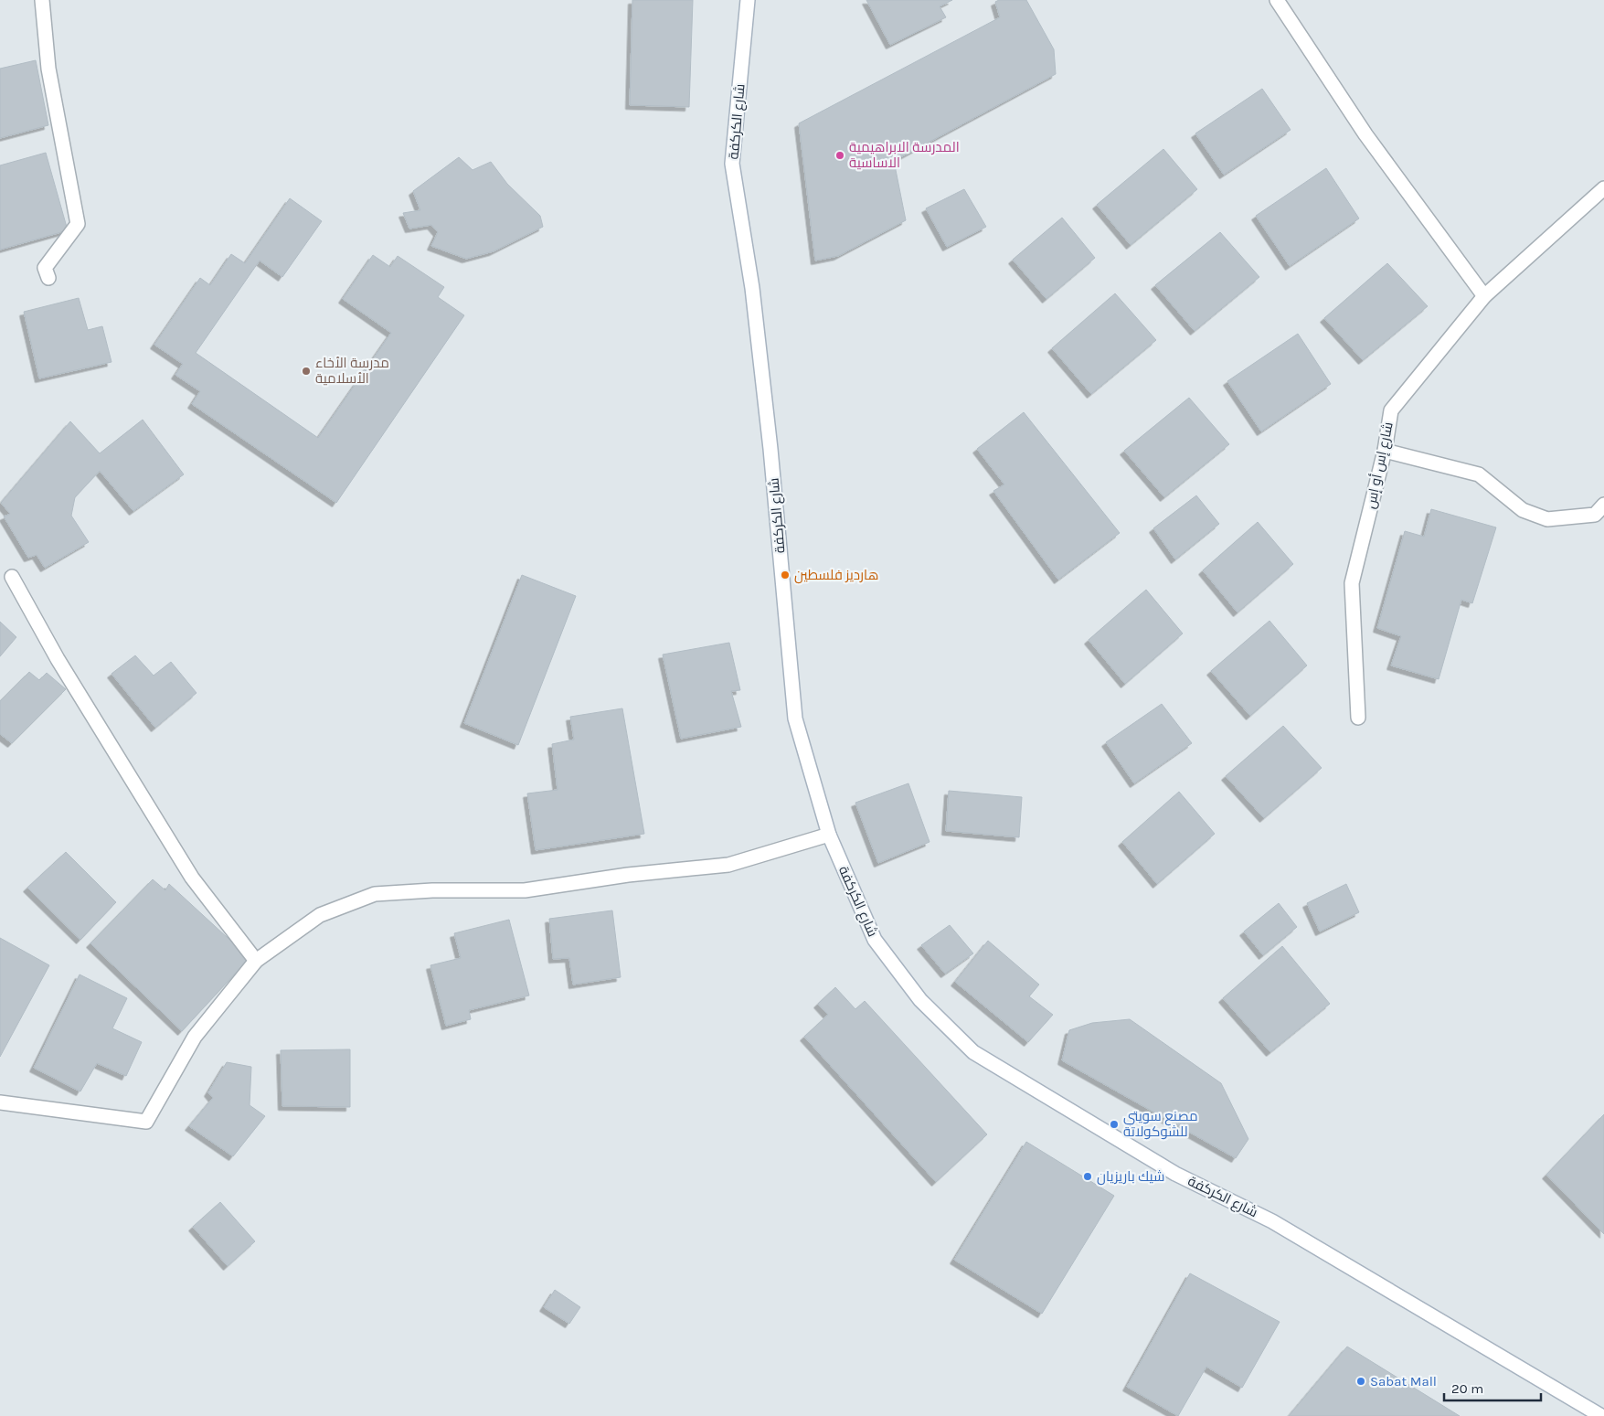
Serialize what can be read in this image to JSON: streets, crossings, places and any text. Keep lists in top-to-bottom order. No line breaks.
{"streets":{"street":["شارع الكركفة","شارع إس أو إس"]},"places":["المدرسة الابراهيمية الاساسية","مدرسة الأخاء الأسلامية","هارديز فلسطين","مصنع سويتي للشوكولاتة","شيك باريزيان","Sabat Mall"],"scale_bar":"20 m"}
